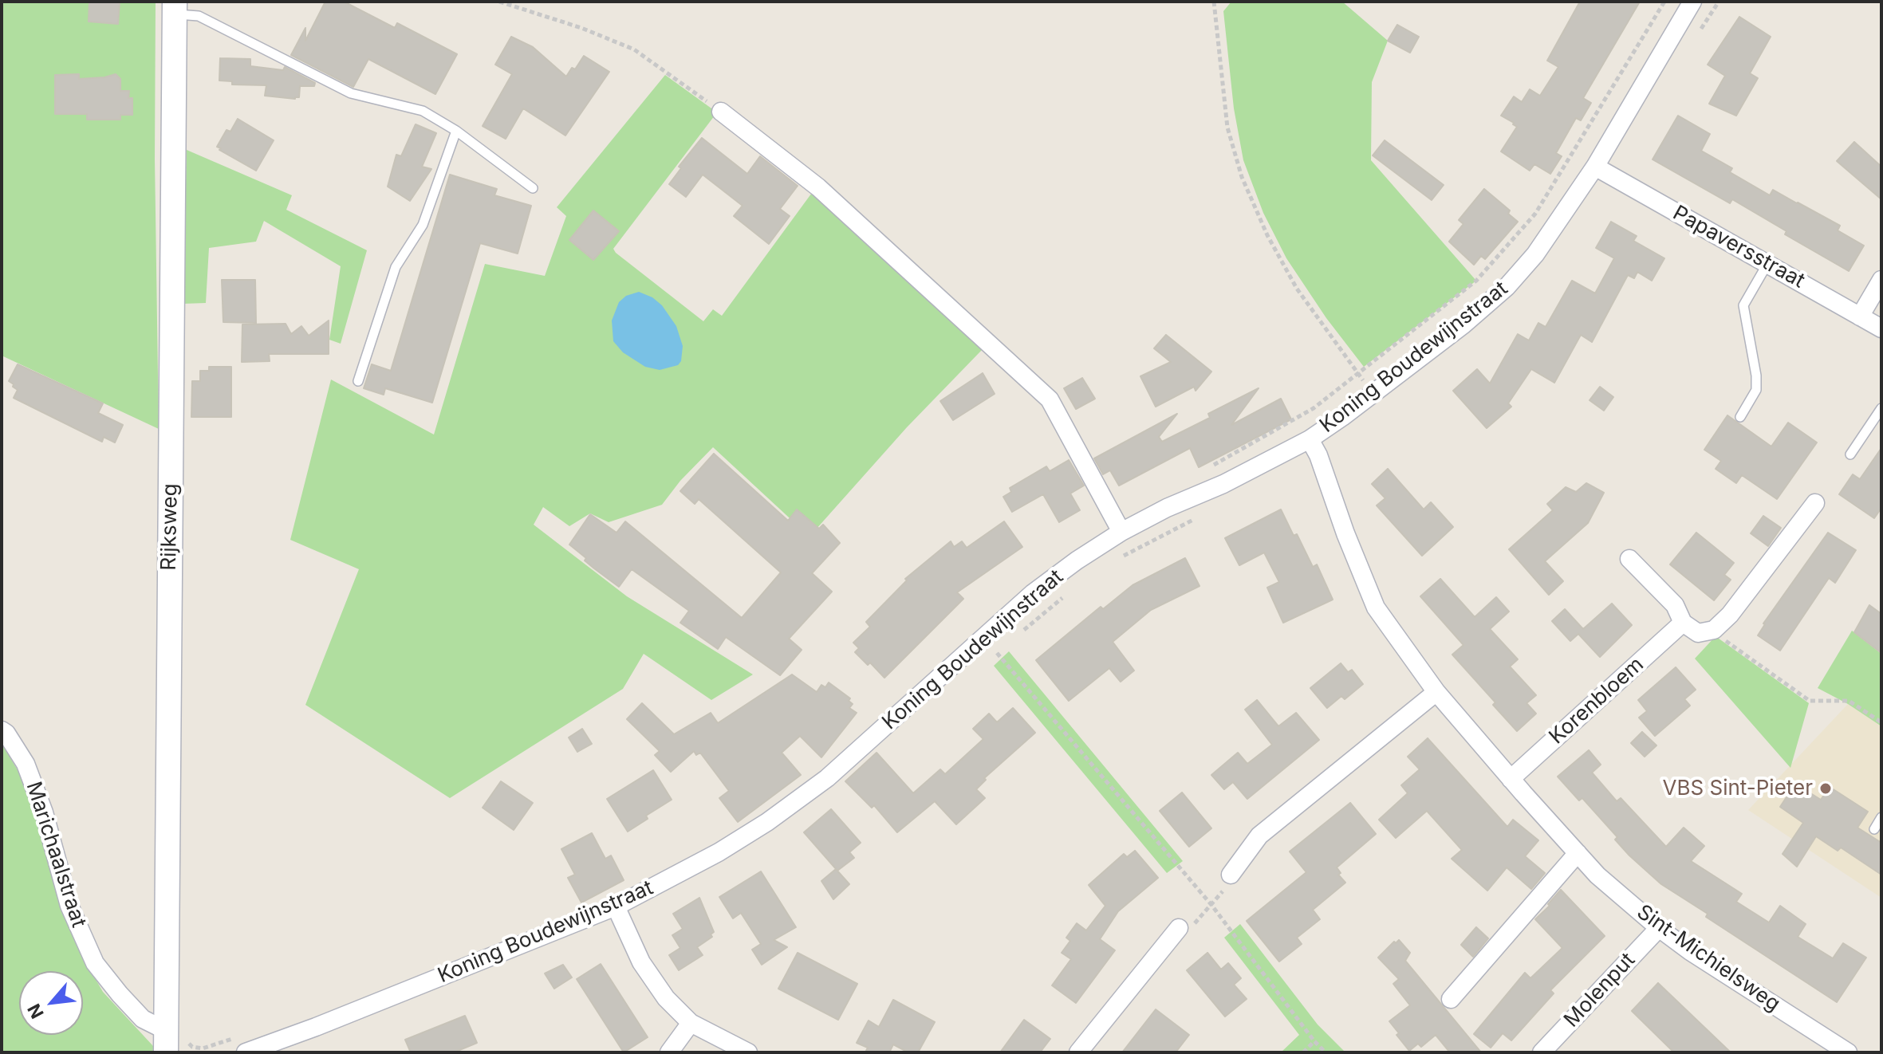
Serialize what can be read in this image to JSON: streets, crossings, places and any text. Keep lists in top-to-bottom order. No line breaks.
{"streets":{"main road":["Rijksweg"],"street":["Papaversstraat","Koning Boudewijnstraat","Korenbloem","Marichaalstraat","Sint-Michielsweg","Molenput"]},"crossings":[["Papaversstraat","Koning Boudewijnstraat"],["Koning Boudewijnstraat","Sint-Michielsweg"],["Rijksweg","Marichaalstraat"],["Korenbloem","Sint-Michielsweg"],["Sint-Michielsweg","Molenput"]],"places":["VBS Sint-Pieter"],"north":"bottom left"}
